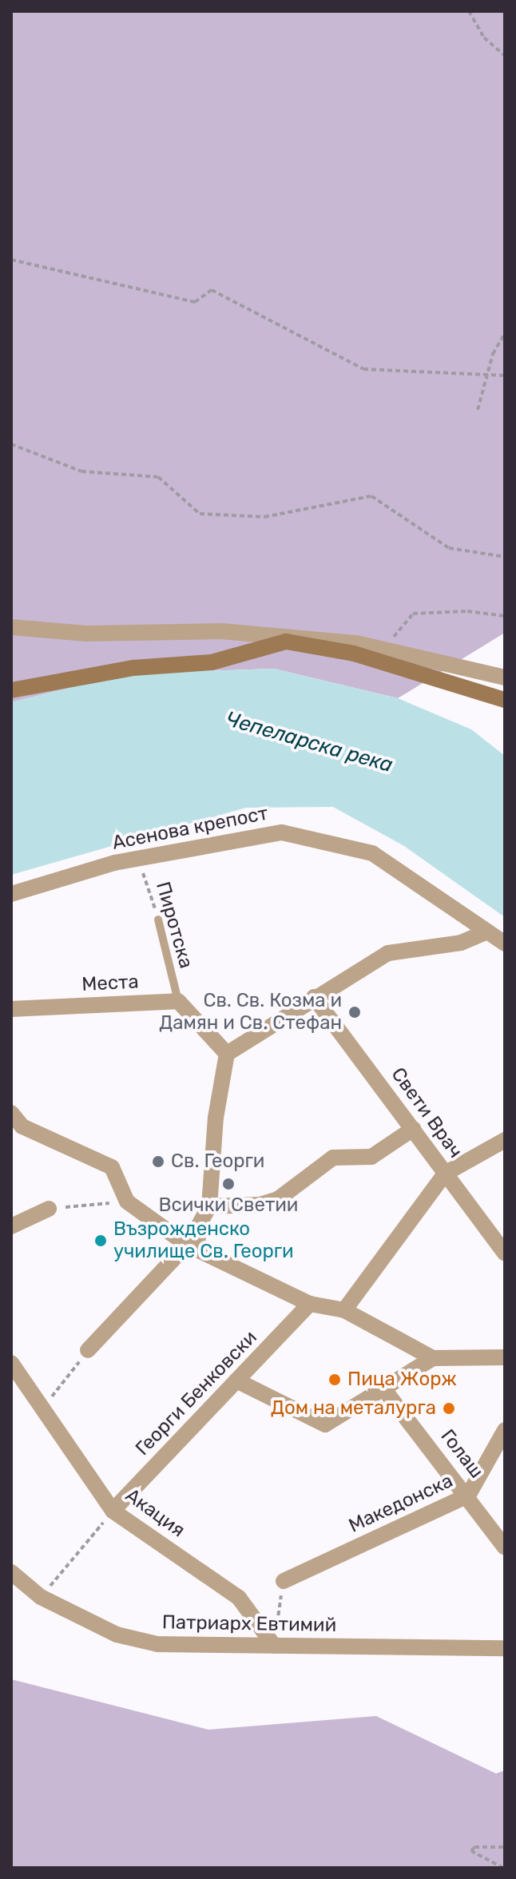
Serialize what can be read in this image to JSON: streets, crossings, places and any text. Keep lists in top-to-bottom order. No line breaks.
{"streets":{"street":["Асенова крепост","Места","Свети Врач","Георги Бенковски","Голаш","Македонска","Акация","Патриарх Евтимий"],"lane":["Пиротска"]},"crossings":[["Асенова крепост","Пиротска"],["Пиротска","Места"],["Георги Бенковски","Акация"],["Голаш","Македонска"],["Акация","Патриарх Евтимий"]],"water":["Чепеларска река"],"places":["Св. Св. Козма и Дамян и Св. Стефан","Св. Георги","Всички Светии","Възрожденско училище Св. Георги","Пица Жорж","Дом на металурга"]}
